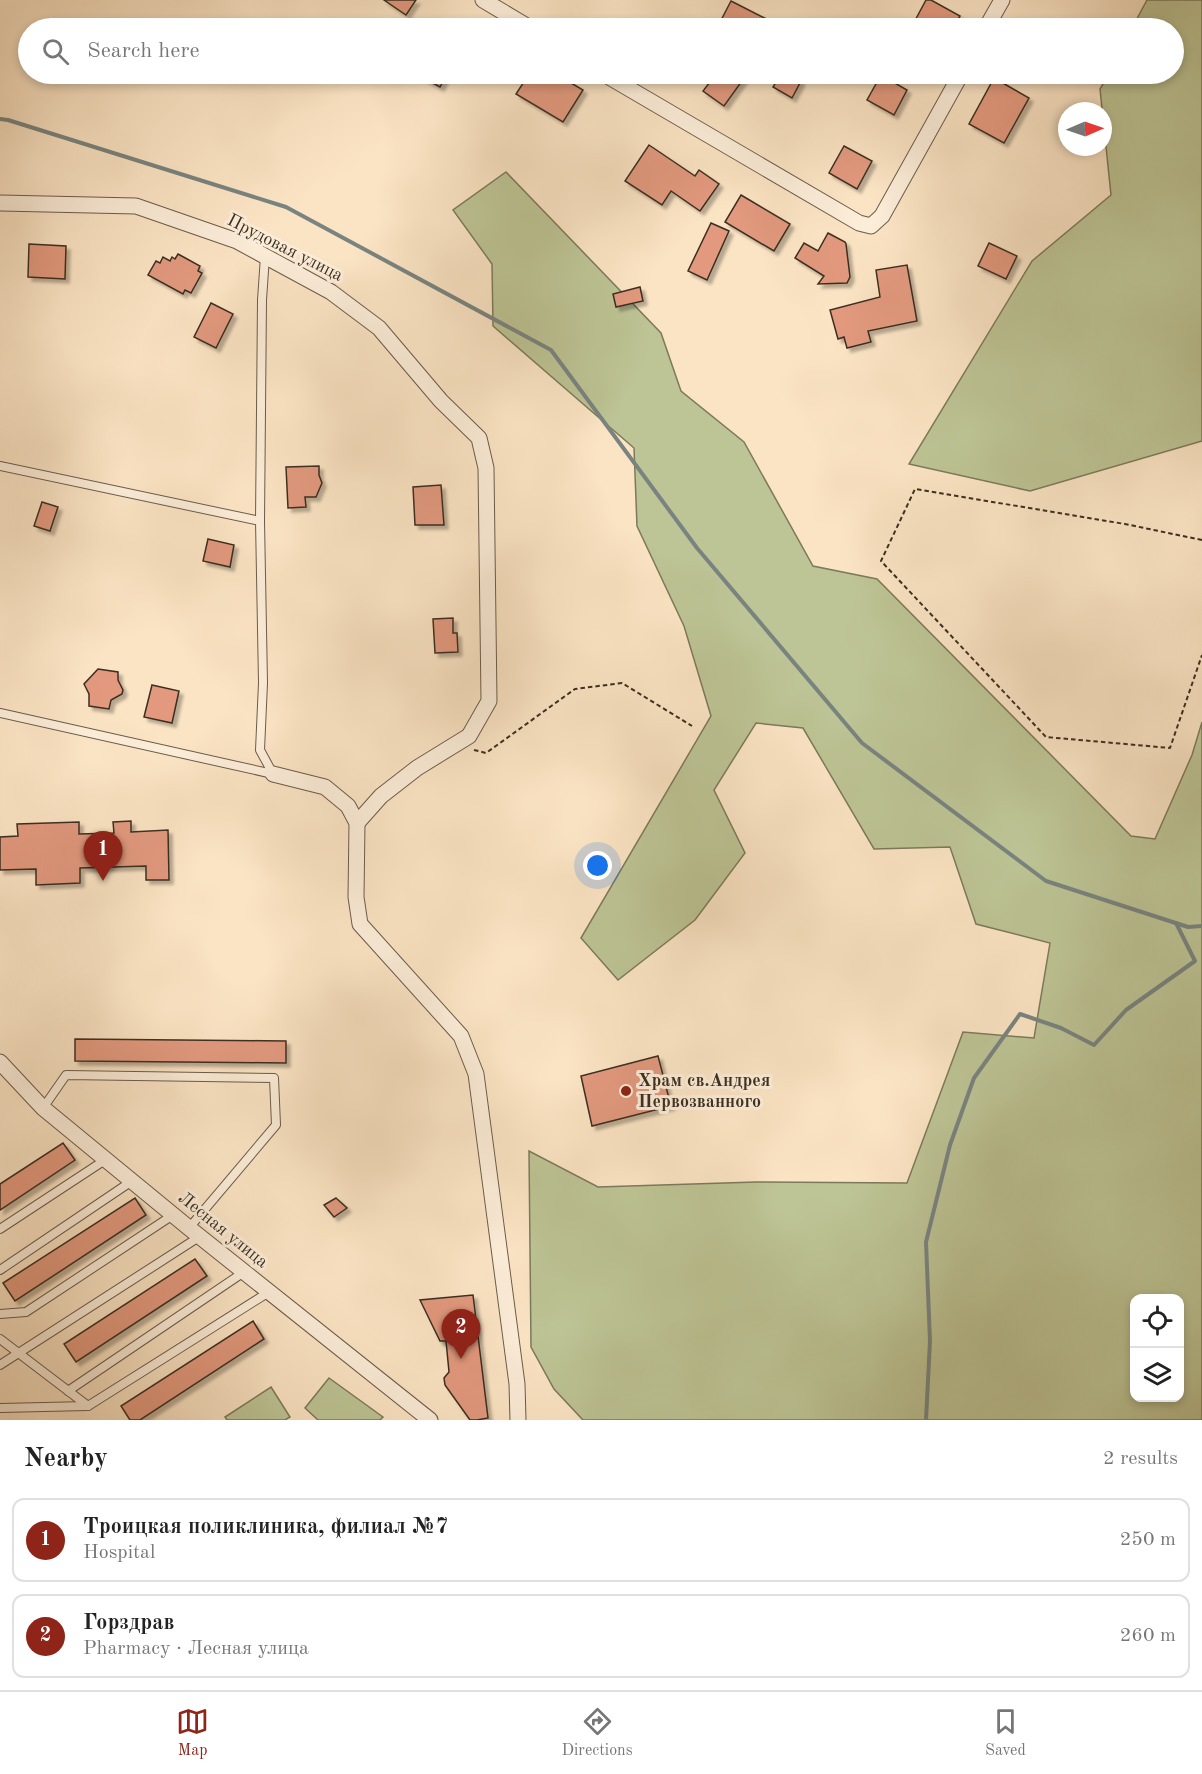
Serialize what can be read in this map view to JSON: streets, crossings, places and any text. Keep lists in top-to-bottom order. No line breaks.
{"streets":{"street":["Прудовая улица","Лесная улица"]},"places":["Храм св.Андрея Первозванного"],"north":"right","page":{"search":"Search here","pins":["1","2"],"heading":["Nearby","2 results"],"list":[{"mark":"1","name":"Троицкая поликлиника, филиал №7","note":"Hospital","value":"250 m"},{"mark":"2","name":"Горздрав","note":"Pharmacy · Лесная улица","value":"260 m"}],"nav":["Map","Directions","Saved"]}}
